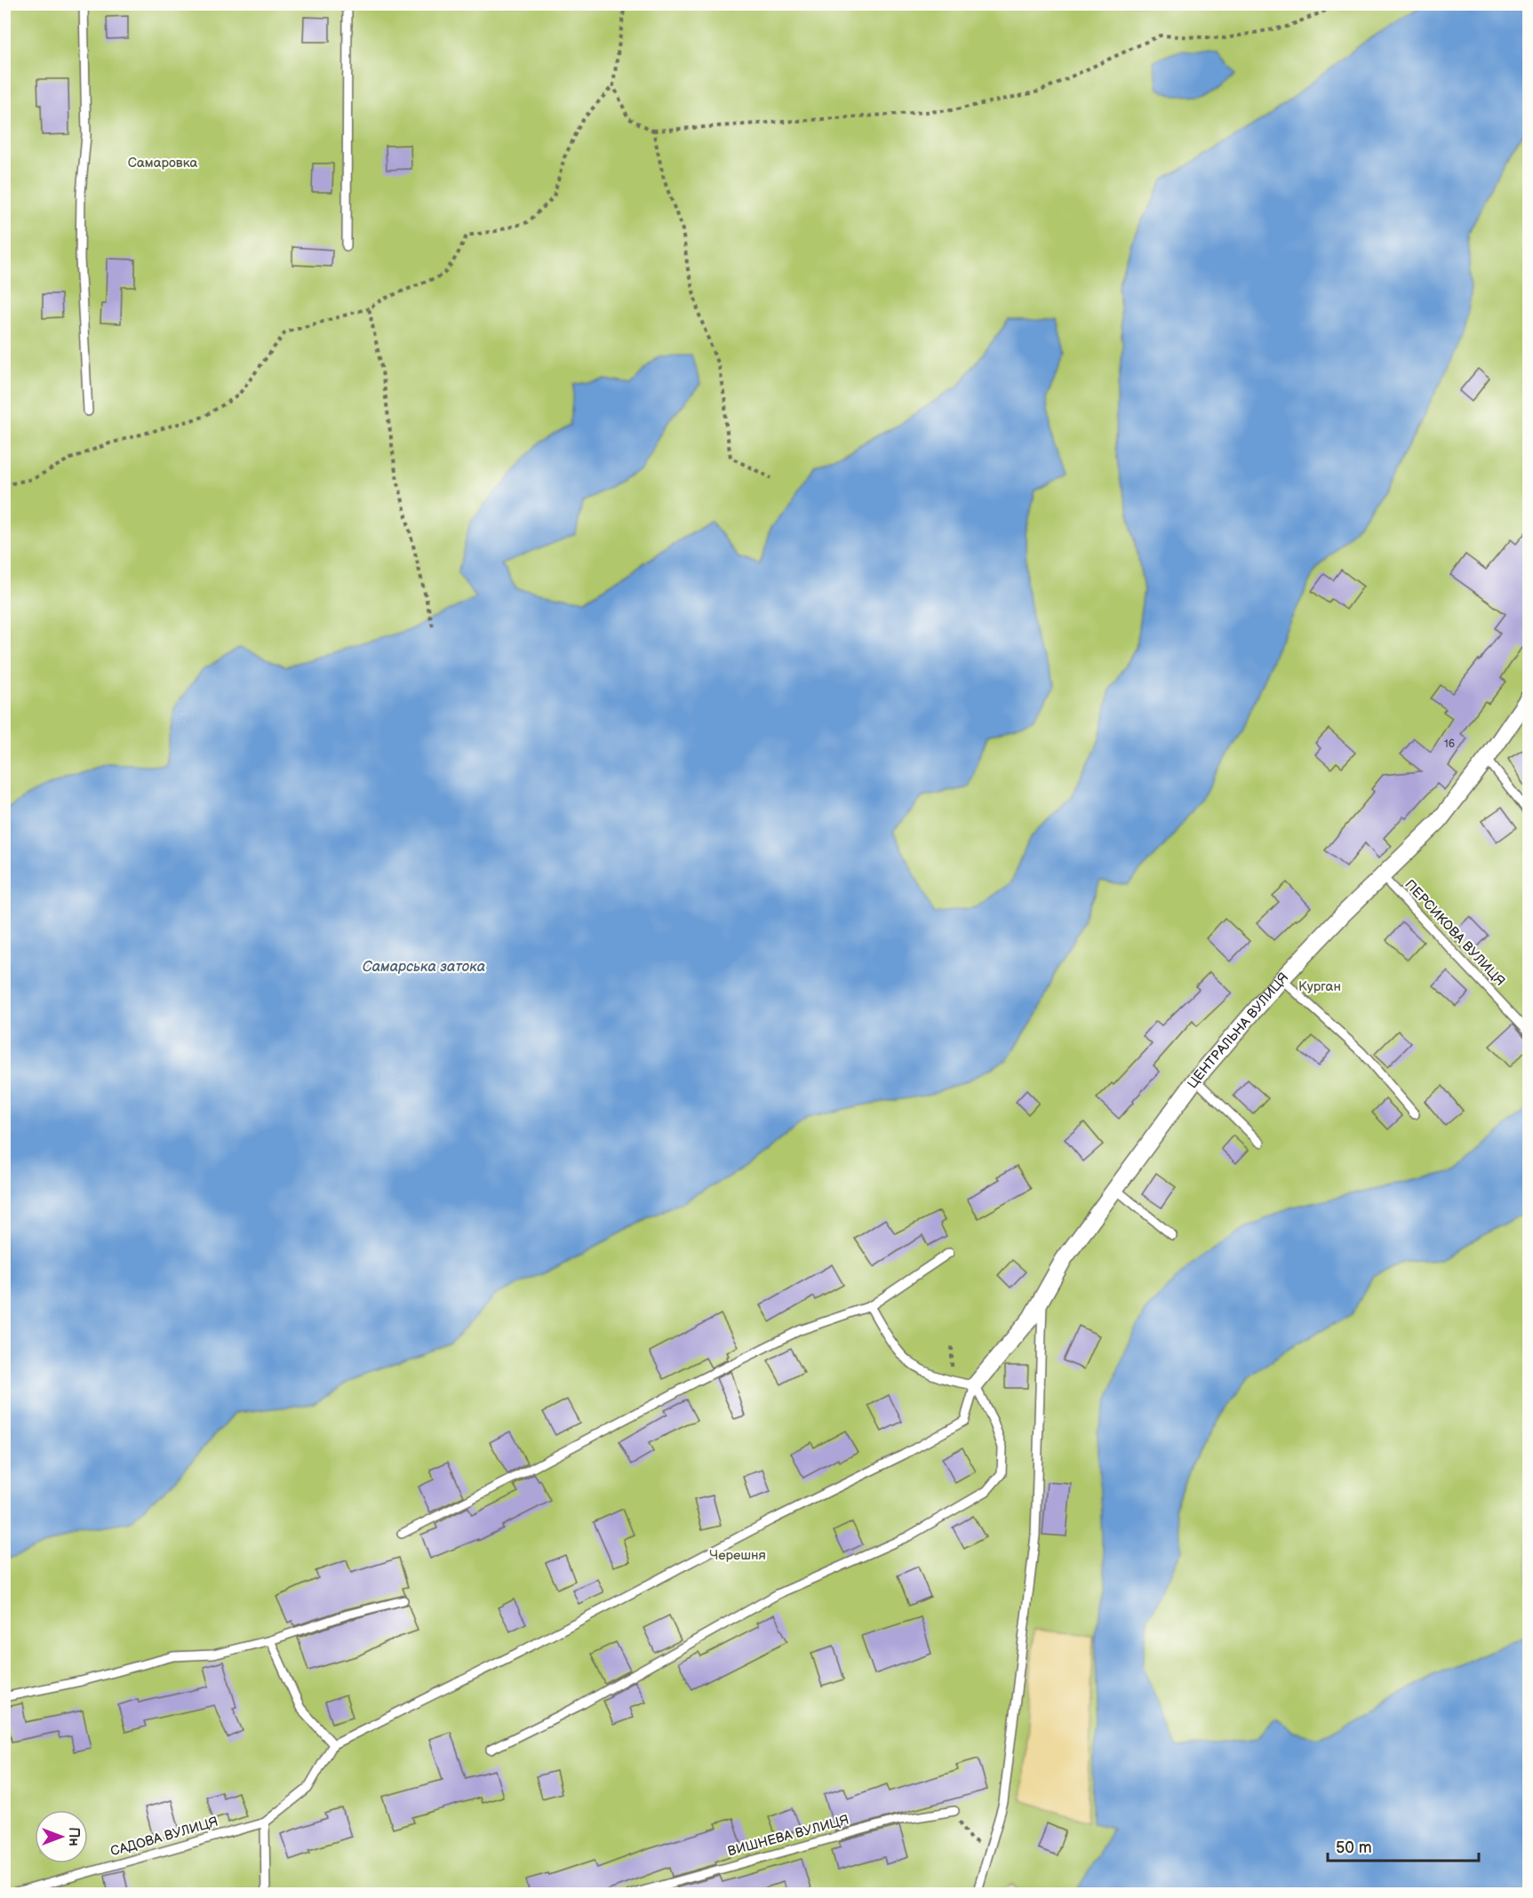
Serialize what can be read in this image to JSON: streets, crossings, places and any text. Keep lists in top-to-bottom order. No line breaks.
{"streets":{"street":["ЦЕНТРАЛЬНА ВУЛИЦЯ"],"lane":["ПЕРСИКОВА ВУЛИЦЯ","ВИШНЕВА ВУЛИЦЯ","САДОВА ВУЛИЦЯ"]},"crossings":[["ПЕРСИКОВА ВУЛИЦЯ","ЦЕНТРАЛЬНА ВУЛИЦЯ"]],"water":["Самарська затока"],"parks":["Самаровка","Курган","Черешня"],"house_numbers":["16"],"scale_bar":"50 m","north":"right"}
